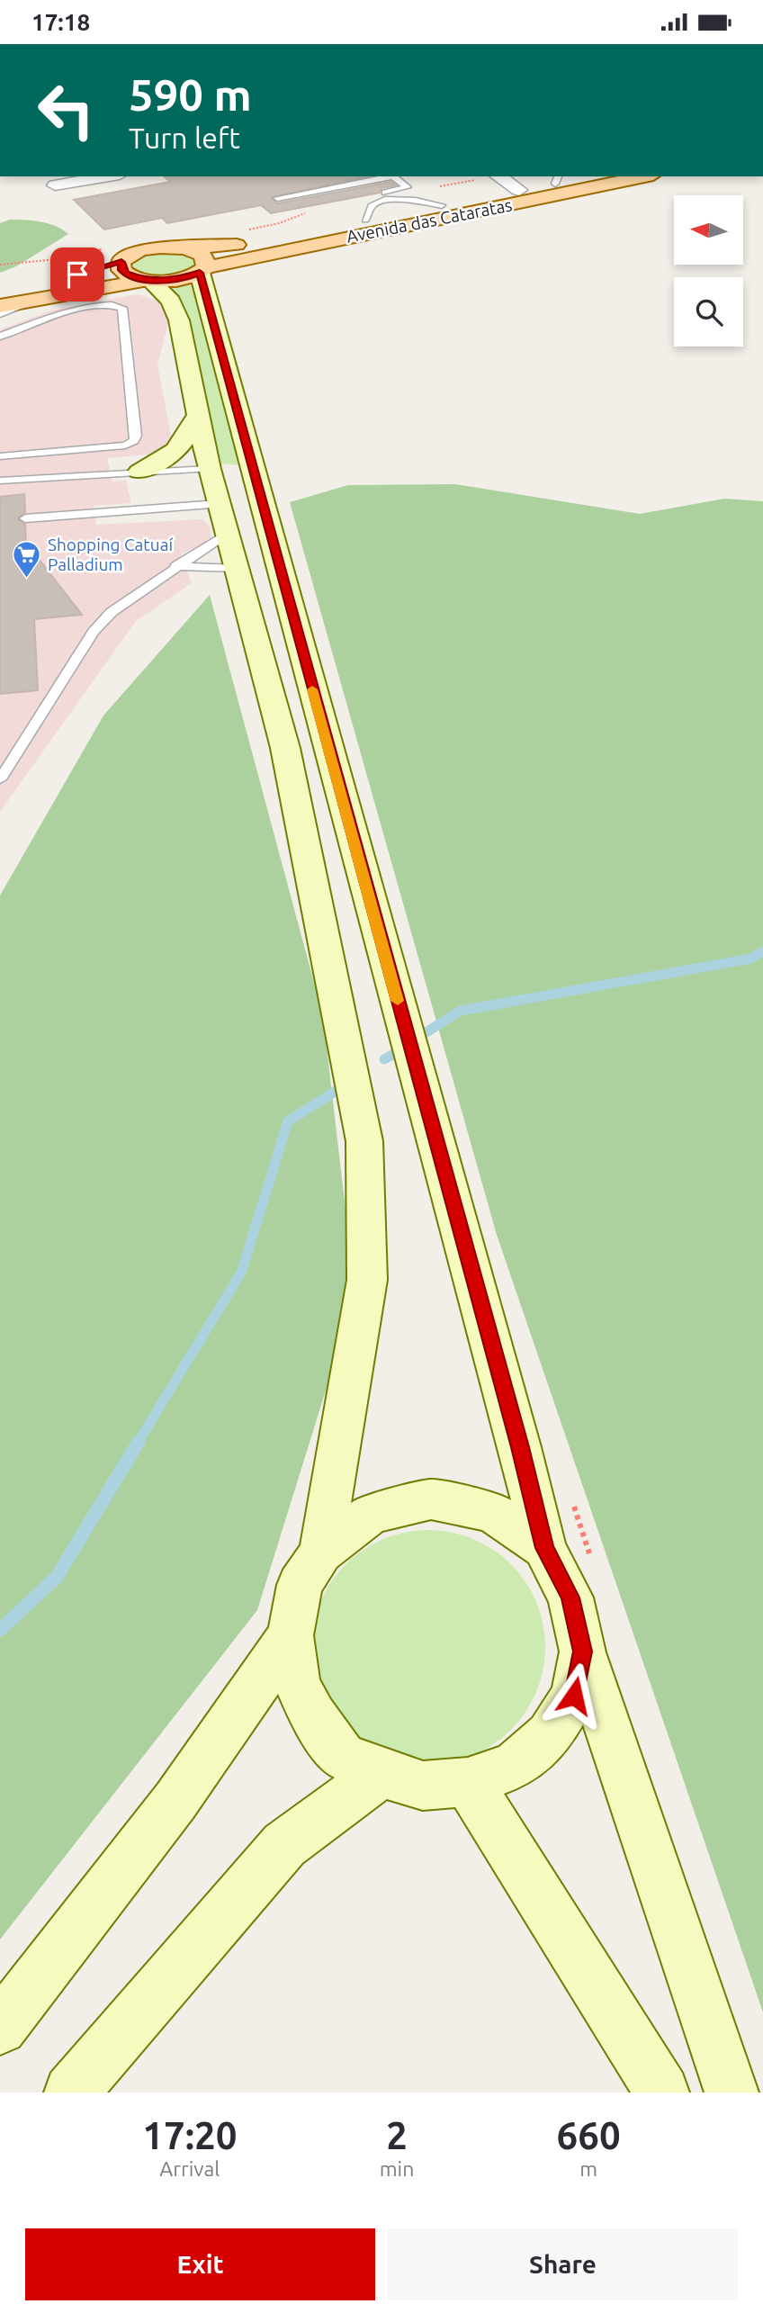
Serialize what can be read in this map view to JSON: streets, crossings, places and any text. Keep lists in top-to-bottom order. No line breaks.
{"streets":{"main road":["Avenida das Cataratas"]},"places":{"supermarket":["Shopping Catuaí Palladium"]},"north":"left","page":{"status":"17:18","turn":["590 m","Turn left"],"eta":["17:20","Arrival","2","min","660","m"],"buttons":["Exit","Share"]}}
